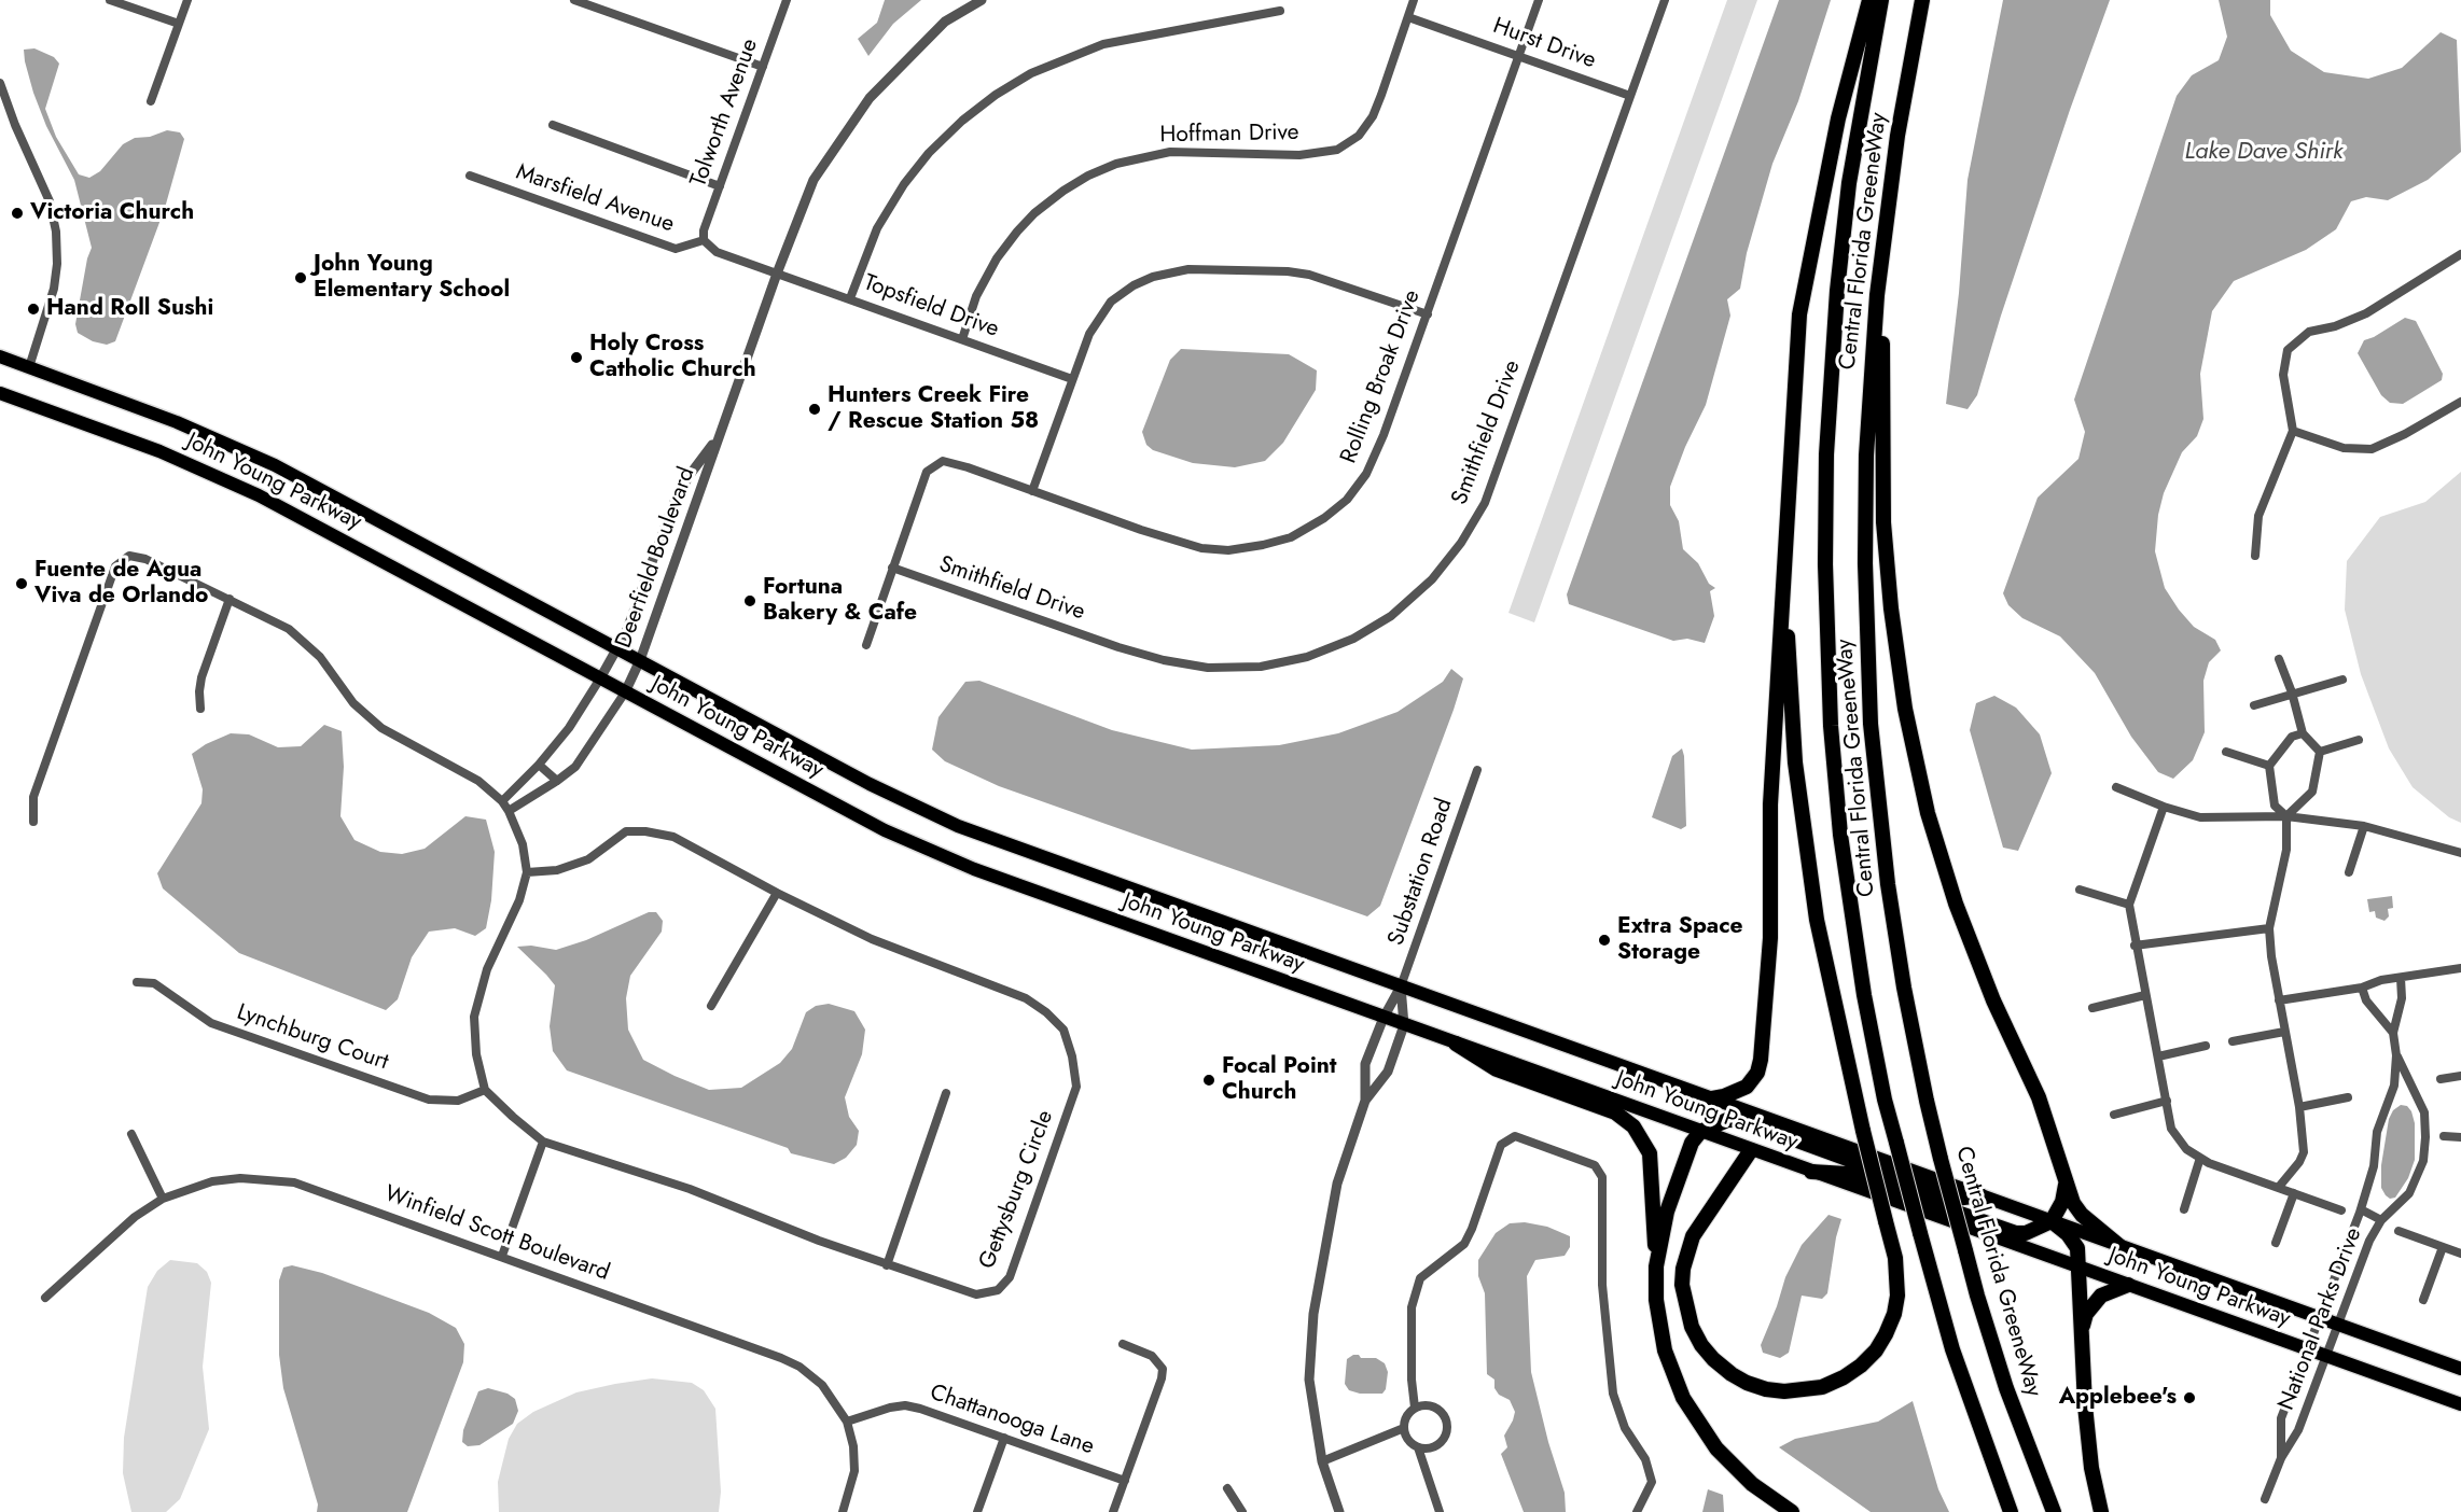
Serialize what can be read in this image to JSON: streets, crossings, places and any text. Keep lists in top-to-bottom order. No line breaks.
{"streets":{"highway":["Central Florida GreeneWay","John Young Parkway"],"street":["Hurst Drive","Tolworth Avenue","Hoffman Drive","Marsfield Avenue","Topsfield Drive","Rolling Broak Drive","Smithfield Drive","Deerfield Boulevard","Substation Road","Lynchburg Court","Gettysburg Circle","Winfield Scott Boulevard","National Parks Drive","Chattanooga Lane"]},"crossings":[["Hurst Drive","Hoffman Drive"],["Hurst Drive","Rolling Broak Drive"],["Hurst Drive","Smithfield Drive"],["Tolworth Avenue","Marsfield Avenue"],["Hoffman Drive","Topsfield Drive"],["Marsfield Avenue","Topsfield Drive"],["Marsfield Avenue","Deerfield Boulevard"],["Topsfield Drive","Deerfield Boulevard"],["Rolling Broak Drive","Smithfield Drive"],["John Young Parkway","Deerfield Boulevard"],["John Young Parkway","Substation Road"],["John Young Parkway","National Parks Drive"],["Lynchburg Court","Gettysburg Circle"],["Winfield Scott Boulevard","Chattanooga Lane"]],"water":["Lake Dave Shirk"],"places":["Victoria Church","John Young Elementary School","Hand Roll Sushi","Holy Cross Catholic Church","Hunters Creek Fire / Rescue Station 58","Fuente de Agua Viva de Orlando","Fortuna Bakery & Cafe","Extra Space Storage","Focal Point Church","Applebee's"]}
